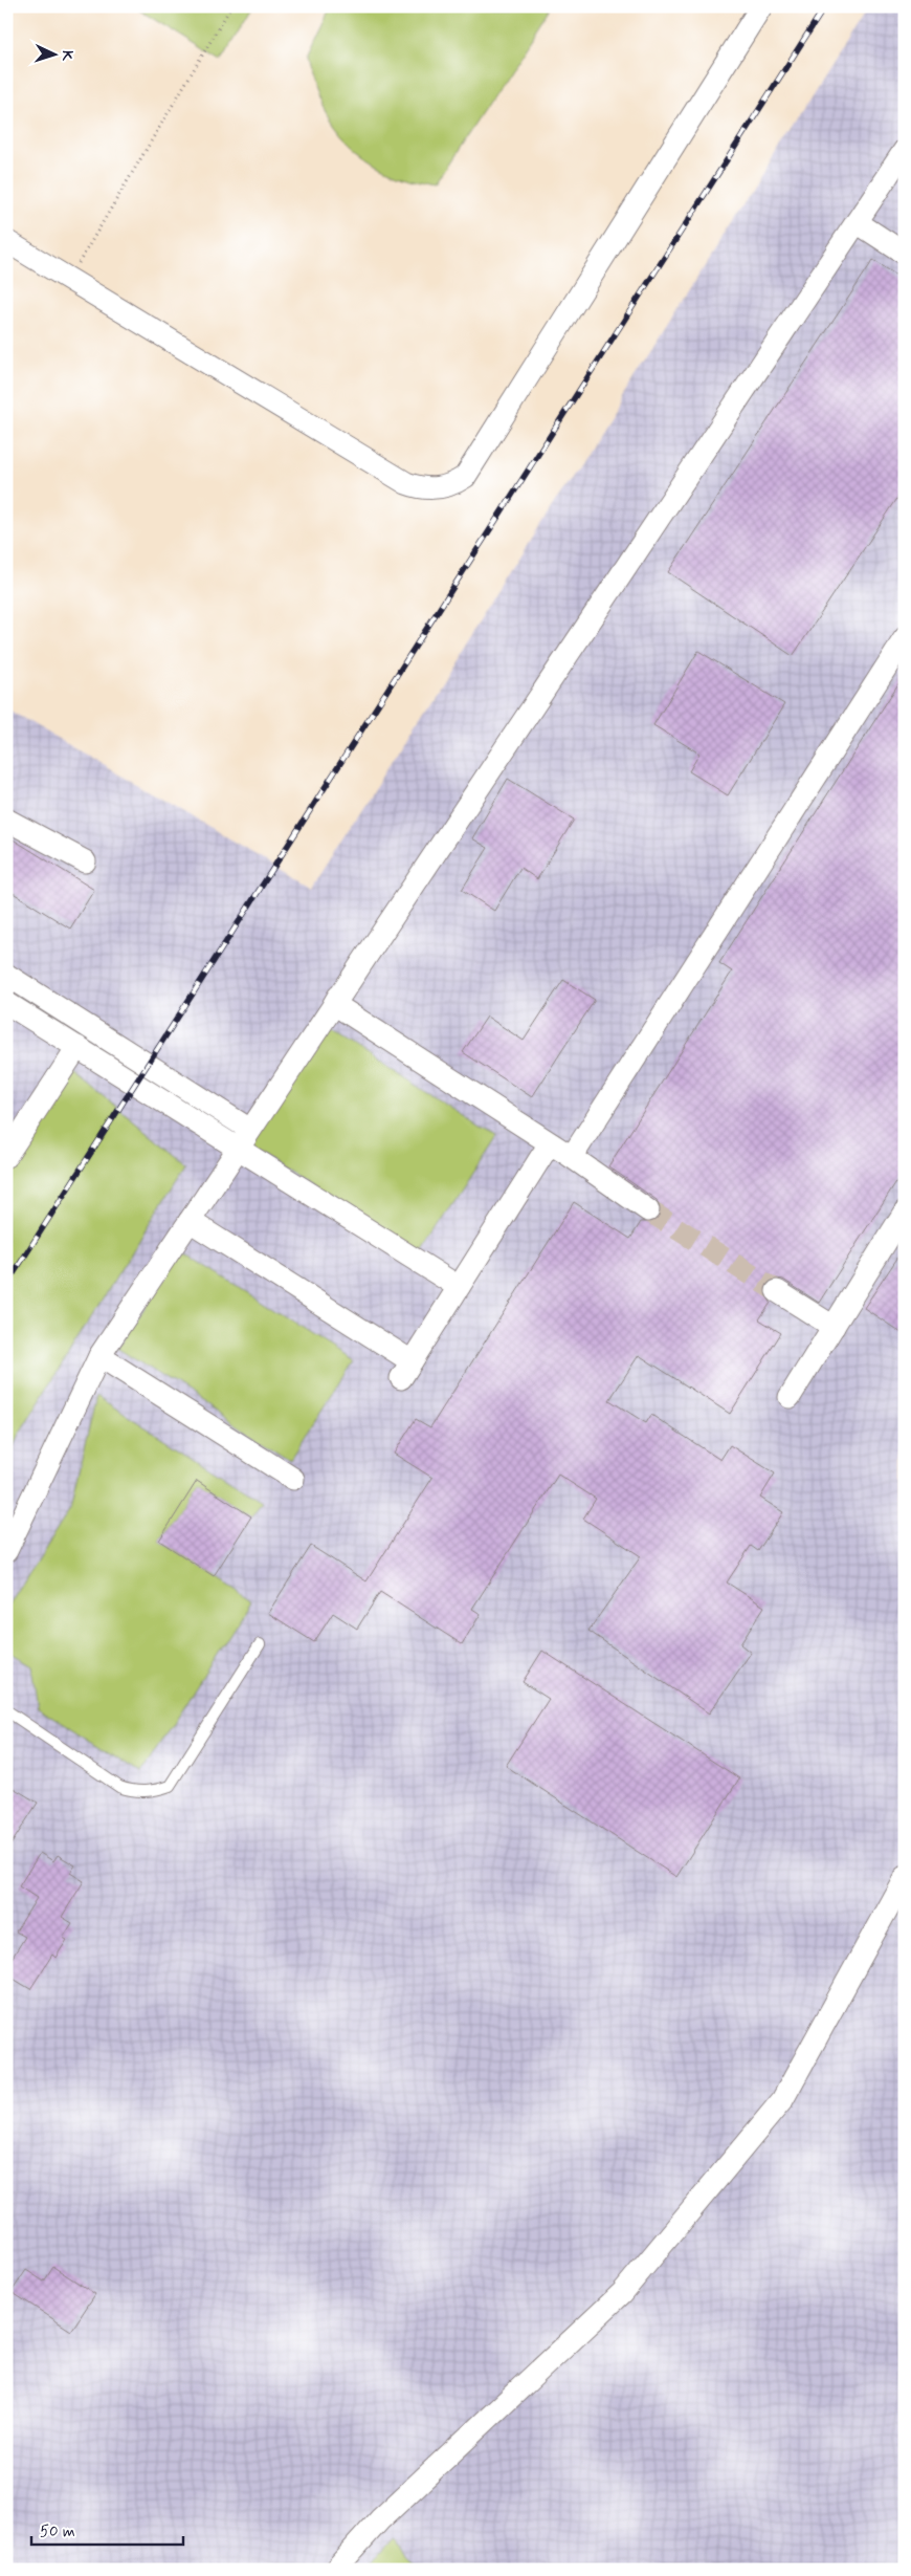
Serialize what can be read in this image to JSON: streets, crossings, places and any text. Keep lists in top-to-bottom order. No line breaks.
{"scale_bar":"50 m","north":"right"}
